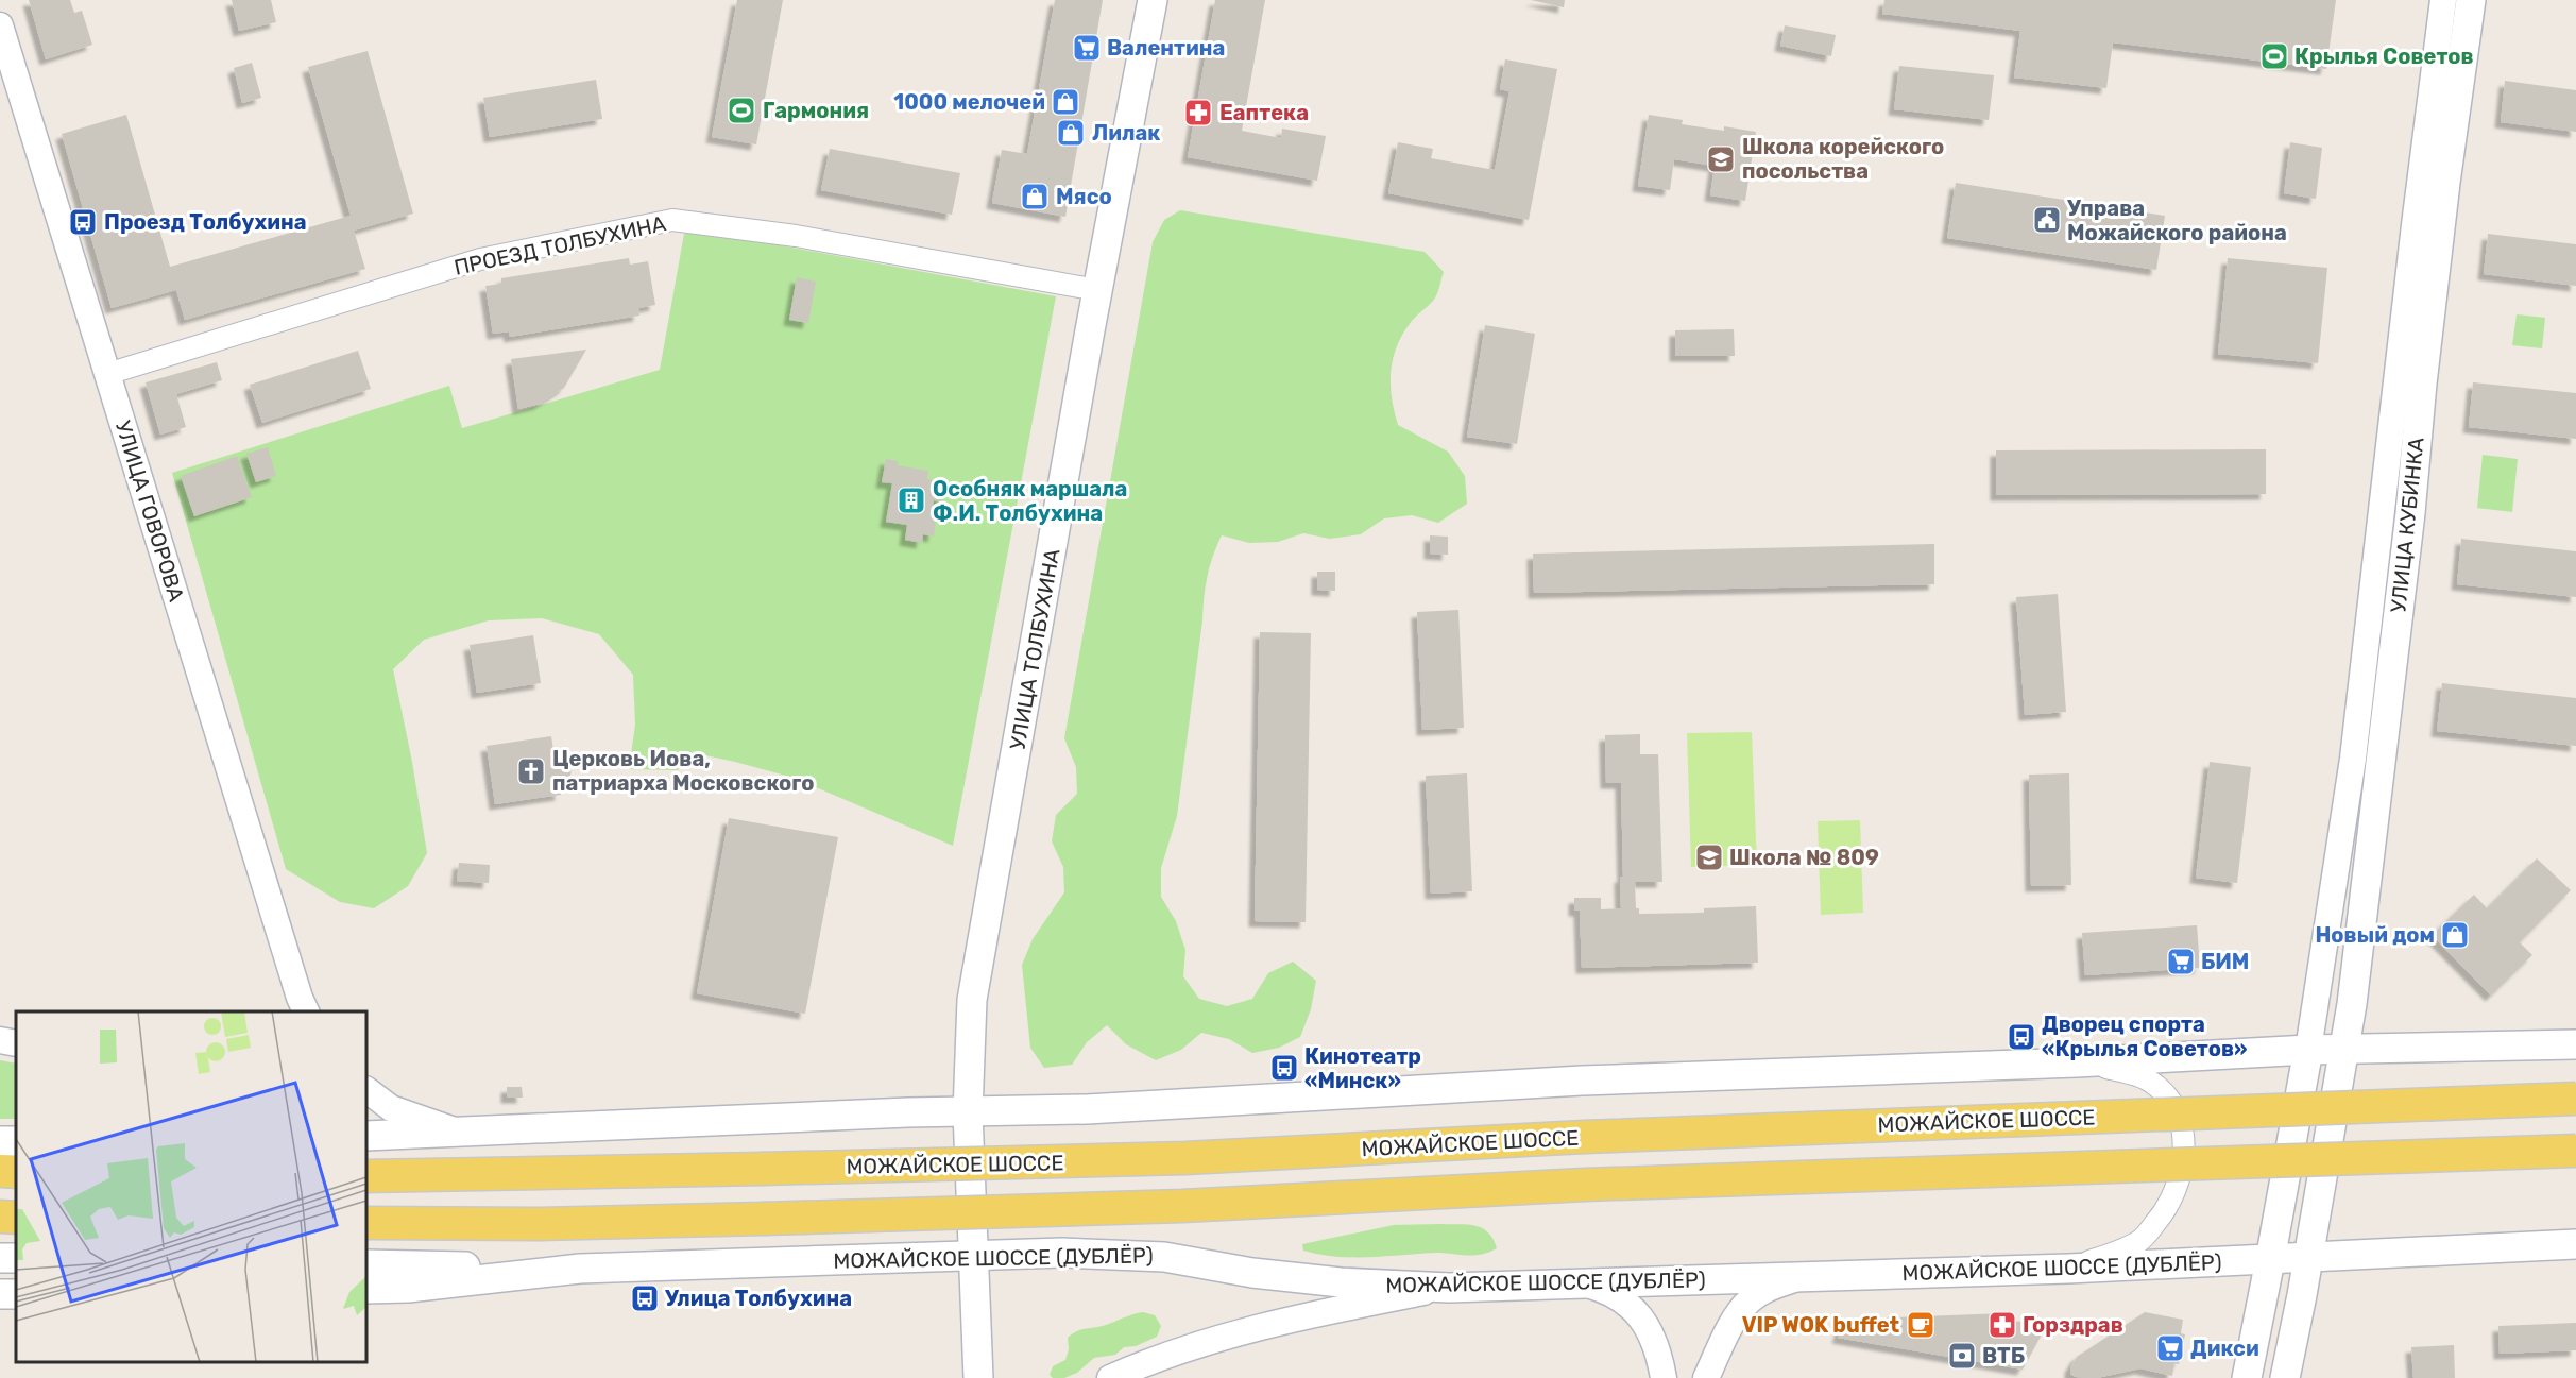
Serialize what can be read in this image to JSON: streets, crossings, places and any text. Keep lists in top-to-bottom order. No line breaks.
{"streets":{"main road":["УЛИЦА КУБИНКА","УЛИЦА ТОЛБУХИНА","МОЖАЙСКОЕ ШОССЕ","МОЖАЙСКОЕ ШОССЕ (ДУБЛЁР)"],"street":["ПРОЕЗД ТОЛБУХИНА","УЛИЦА ГОВОРОВА"]},"crossings":[["ПРОЕЗД ТОЛБУХИНА","УЛИЦА ГОВОРОВА"],["ПРОЕЗД ТОЛБУХИНА","УЛИЦА ТОЛБУХИНА"],["УЛИЦА КУБИНКА","МОЖАЙСКОЕ ШОССЕ (ДУБЛЁР)"],["УЛИЦА ТОЛБУХИНА","МОЖАЙСКОЕ ШОССЕ (ДУБЛЁР)"]],"places":{"supermarket":["Валентина","БИМ","Дикси"],"sports":["Крылья Советов","Гармония"],"shop":["1000 мелочей","Лилак","Мясо","Новый дом"],"pharmacy":["Еаптека","Горздрав"],"school or university":["Школа корейского посольства","Школа № 809"],"public building":["Управа Можайского района"],"bus stop":["Проезд Толбухина","Дворец спорта «Крылья Советов»","Кинотеатр «Минск»","Улица Толбухина"],"building":["Особняк маршала Ф.И. Толбухина"],"church":["Церковь Иова, патриарха Московского"],"cafe":["VIP WOK buffet"],"bank":["ВТБ"]}}
